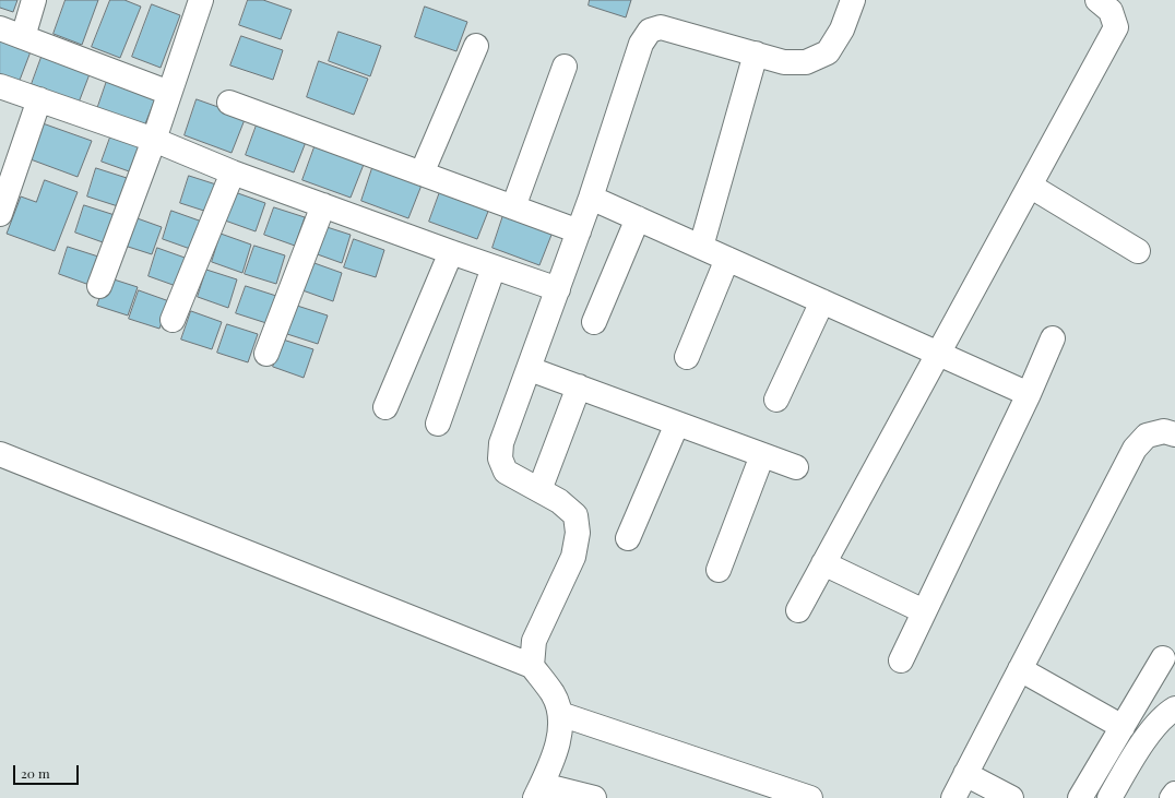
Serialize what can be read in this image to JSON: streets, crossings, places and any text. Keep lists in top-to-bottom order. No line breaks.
{"scale_bar":"20 m"}
